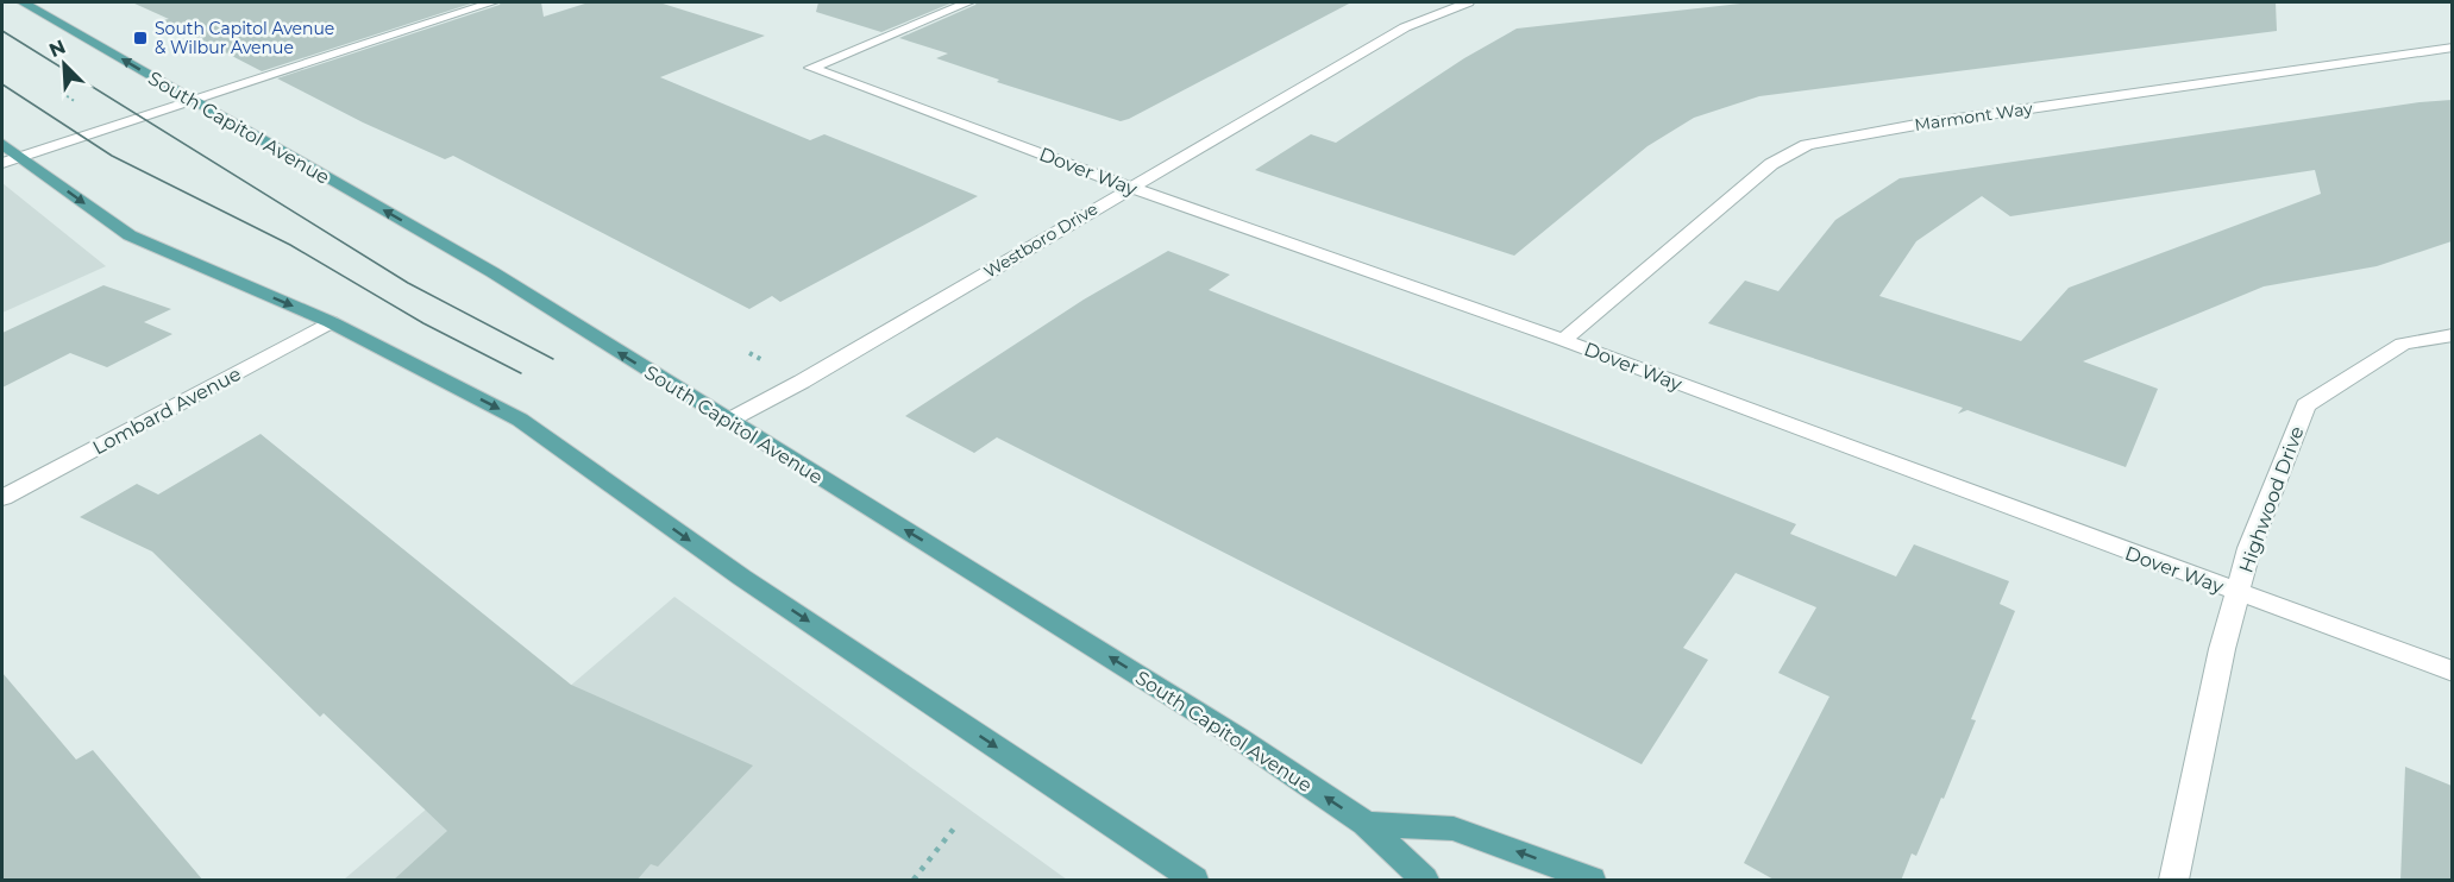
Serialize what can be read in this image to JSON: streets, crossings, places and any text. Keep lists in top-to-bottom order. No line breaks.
{"streets":{"main road":["South Capitol Avenue"],"street":["Marmont Way","Dover Way","Westboro Drive","Lombard Avenue","Highwood Drive"]},"crossings":[["Marmont Way","Dover Way"],["South Capitol Avenue","Westboro Drive"],["Dover Way","Westboro Drive"],["Dover Way","Highwood Drive"]],"places":{"transit":["South Capitol Avenue & Wilbur Avenue"]},"north":"top left"}
